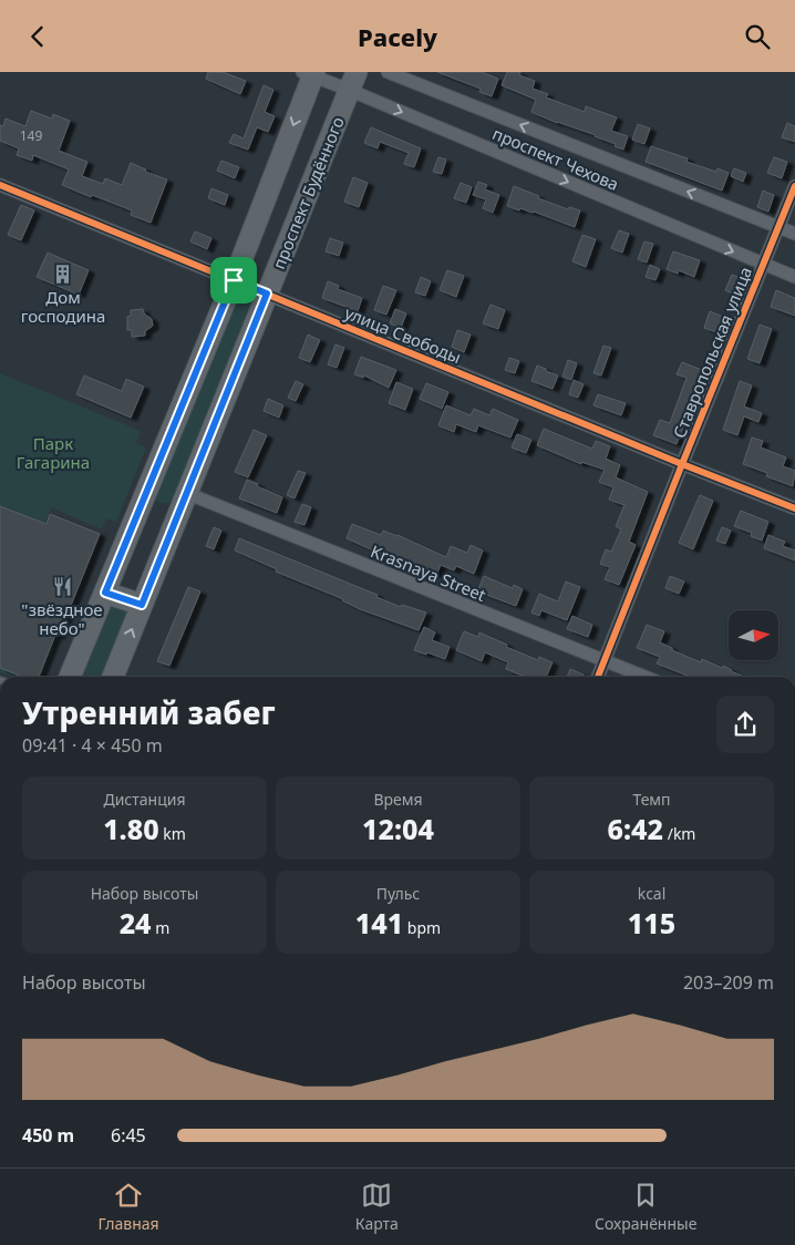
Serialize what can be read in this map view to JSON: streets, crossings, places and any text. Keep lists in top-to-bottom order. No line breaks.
{"streets":{"main road":["проспект Будённого"],"street":["проспект Чехова","улица Свободы","Ставропольская улица","Krasnaya Street"]},"crossings":[["проспект Чехова","проспект Будённого"],["проспект Чехова","Ставропольская улица"],["проспект Будённого","улица Свободы"],["проспект Будённого","Krasnaya Street"],["улица Свободы","Ставропольская улица"],["Ставропольская улица","Krasnaya Street"]],"parks":["Парк Гагарина"],"places":{"building":["Дом господина"],"restaurant":["\"звёздное небо\""]},"house_numbers":["149"],"north":"right","page":{"header":"Pacely","heading":["Утренний забег","09:41 · 4 × 450 m"],"stats":[["Дистанция","1.80 km"],["Время","12:04"],["Темп","6:42 /km"],["Набор высоты","24 m"],["Пульс","141 bpm"],["kcal","115"]],"chart":["Набор высоты","203–209 m"],"list":[{"name":"450 m","note":"6:45"}],"tabs":["Главная","Карта","Сохранённые"]}}
